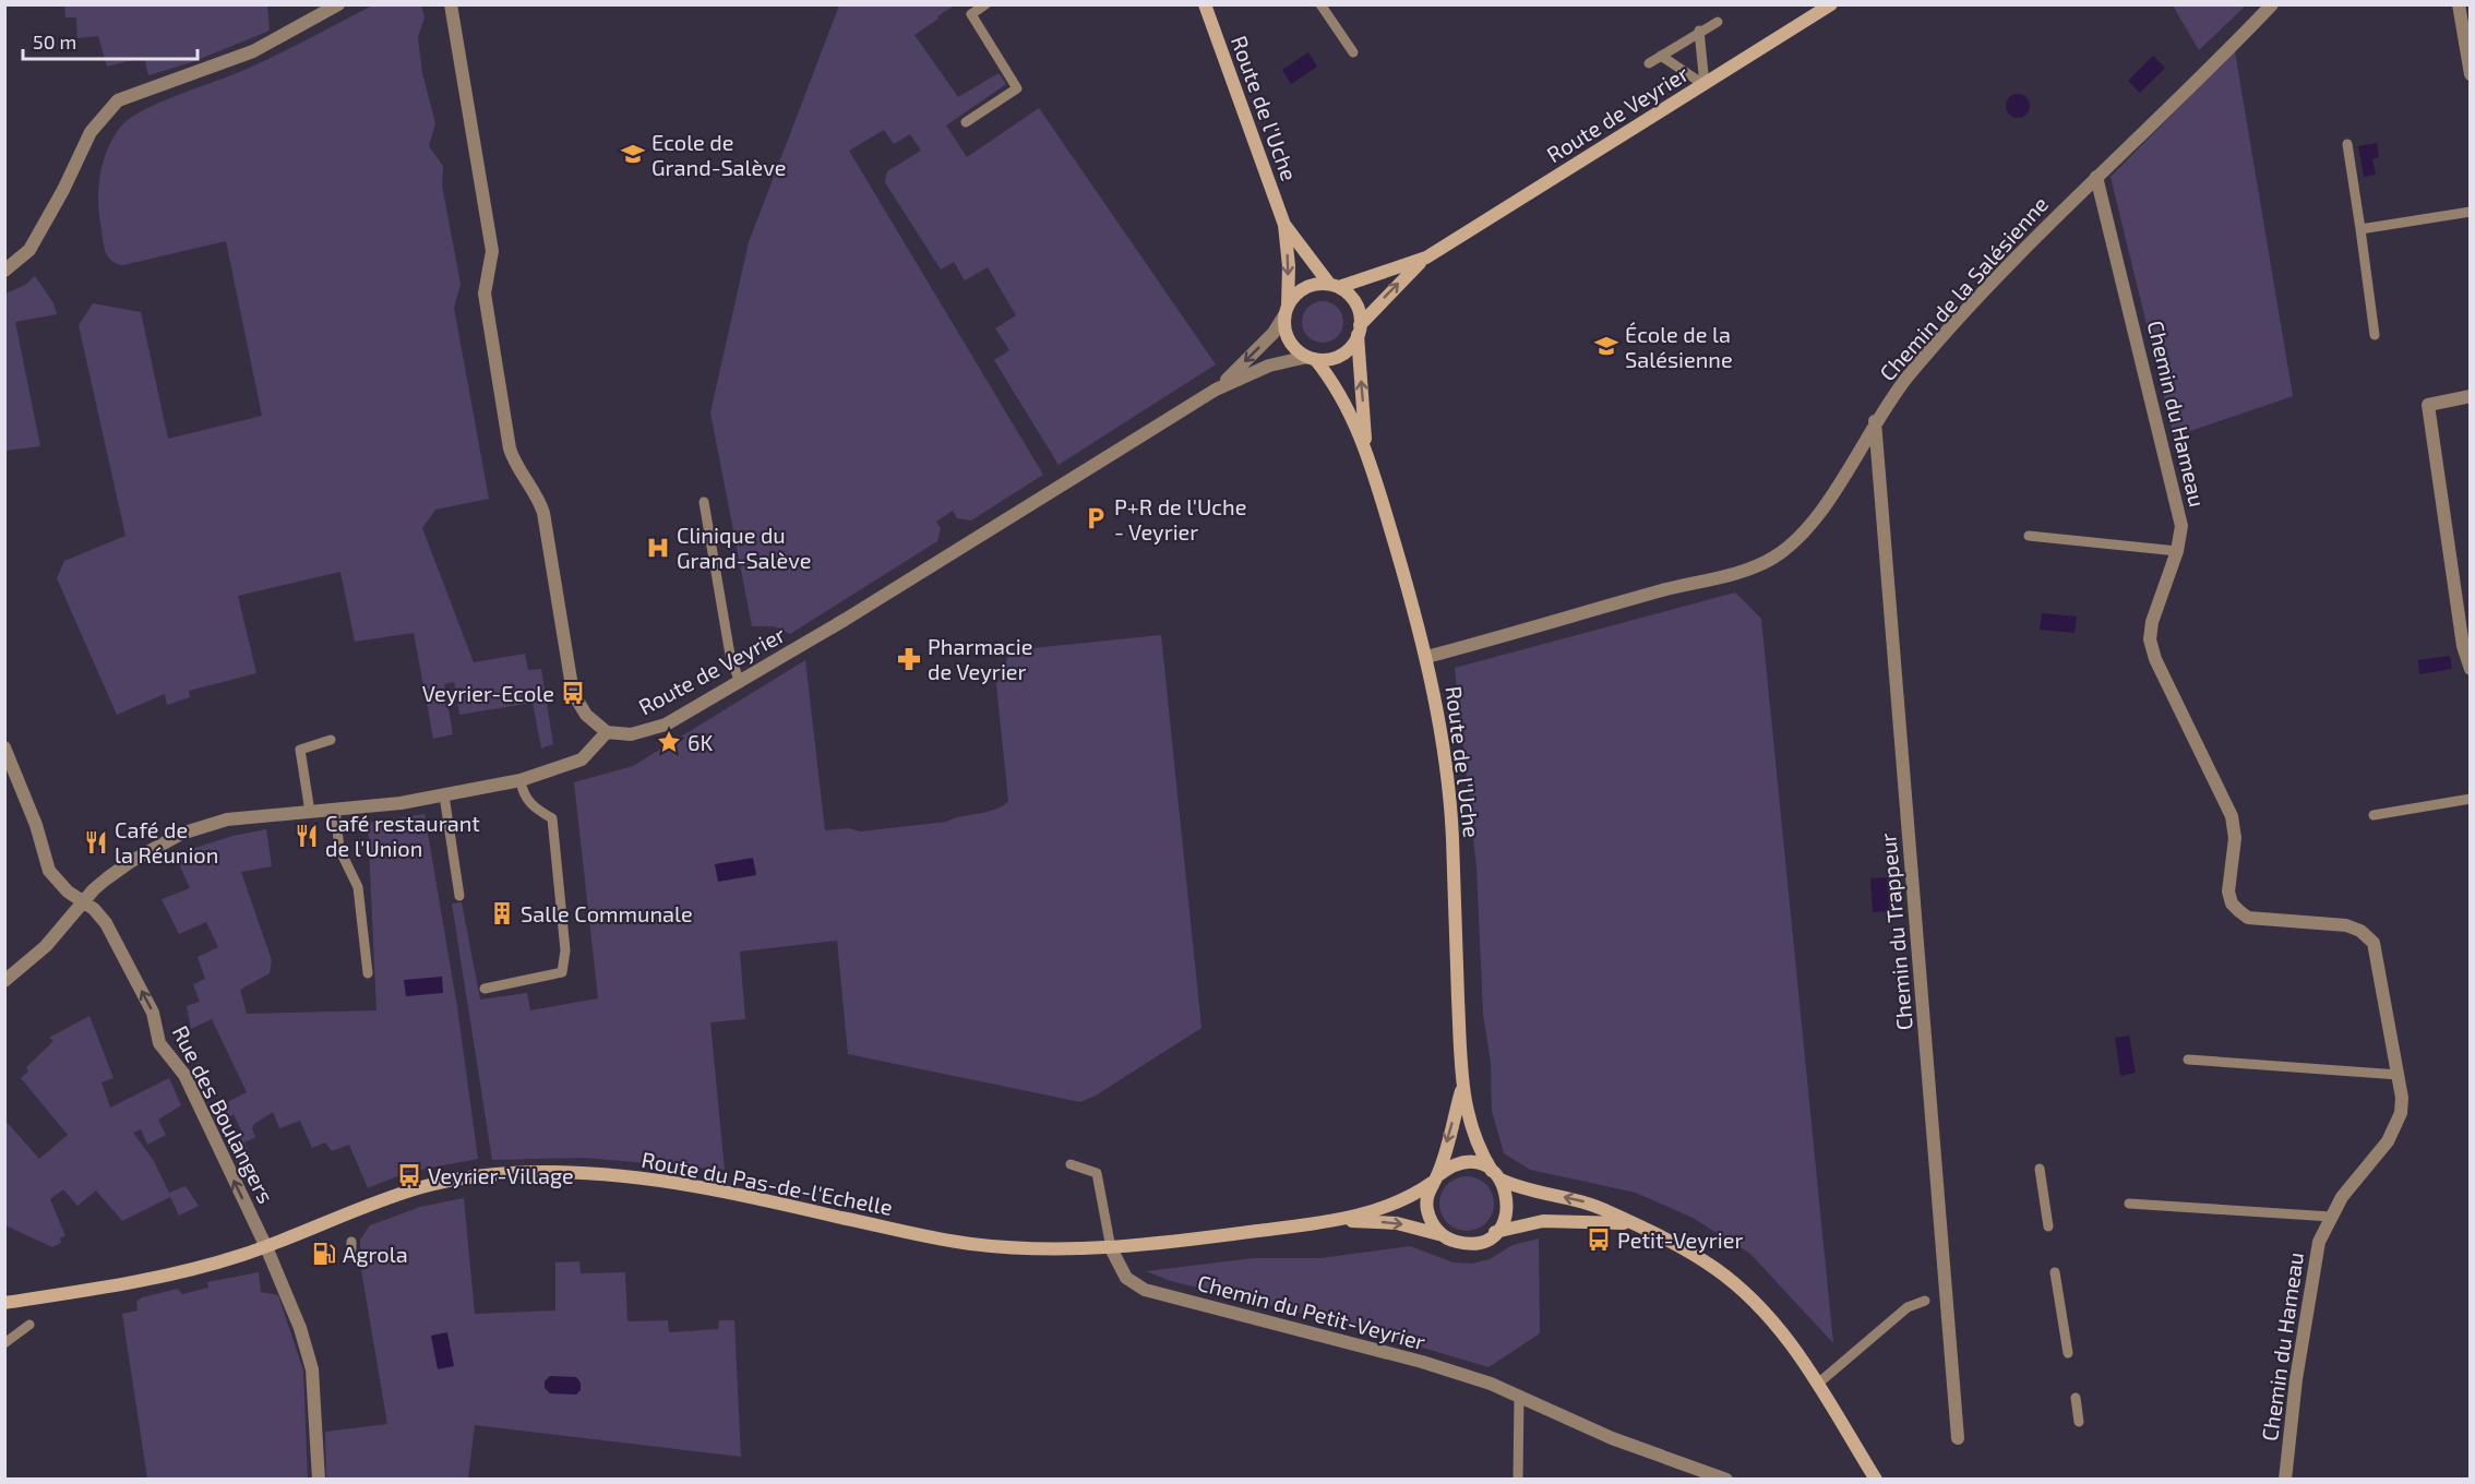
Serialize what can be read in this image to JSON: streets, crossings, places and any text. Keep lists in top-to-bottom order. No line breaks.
{"streets":{"main road":["Route de l'Uche","Route de Veyrier","Route du Pas-de-l'Echelle"],"street":["Chemin de la Salésienne","Chemin du Hameau","Chemin du Trappeur","Rue des Boulangers","Chemin du Petit-Veyrier"]},"crossings":[["Route de l'Uche","Route de Veyrier"],["Route de l'Uche","Chemin de la Salésienne"],["Route de l'Uche","Route du Pas-de-l'Echelle"],["Chemin de la Salésienne","Chemin du Hameau"],["Chemin de la Salésienne","Chemin du Trappeur"],["Rue des Boulangers","Route du Pas-de-l'Echelle"],["Route du Pas-de-l'Echelle","Chemin du Petit-Veyrier"]],"one_way":["Rue des Boulangers"],"places":{"school or university":["Ecole de Grand-Salève","École de la Salésienne"],"parking":["P+R de l'Uche - Veyrier"],"hospital":["Clinique du Grand-Salève"],"pharmacy":["Pharmacie de Veyrier"],"bus stop":["Veyrier-Ecole","Veyrier-Village","Petit-Veyrier"],"place":["6K"],"restaurant":["Café restaurant de l'Union","Café de la Réunion"],"building":["Salle Communale"],"fuel station":["Agrola"]},"scale_bar":"50 m"}
